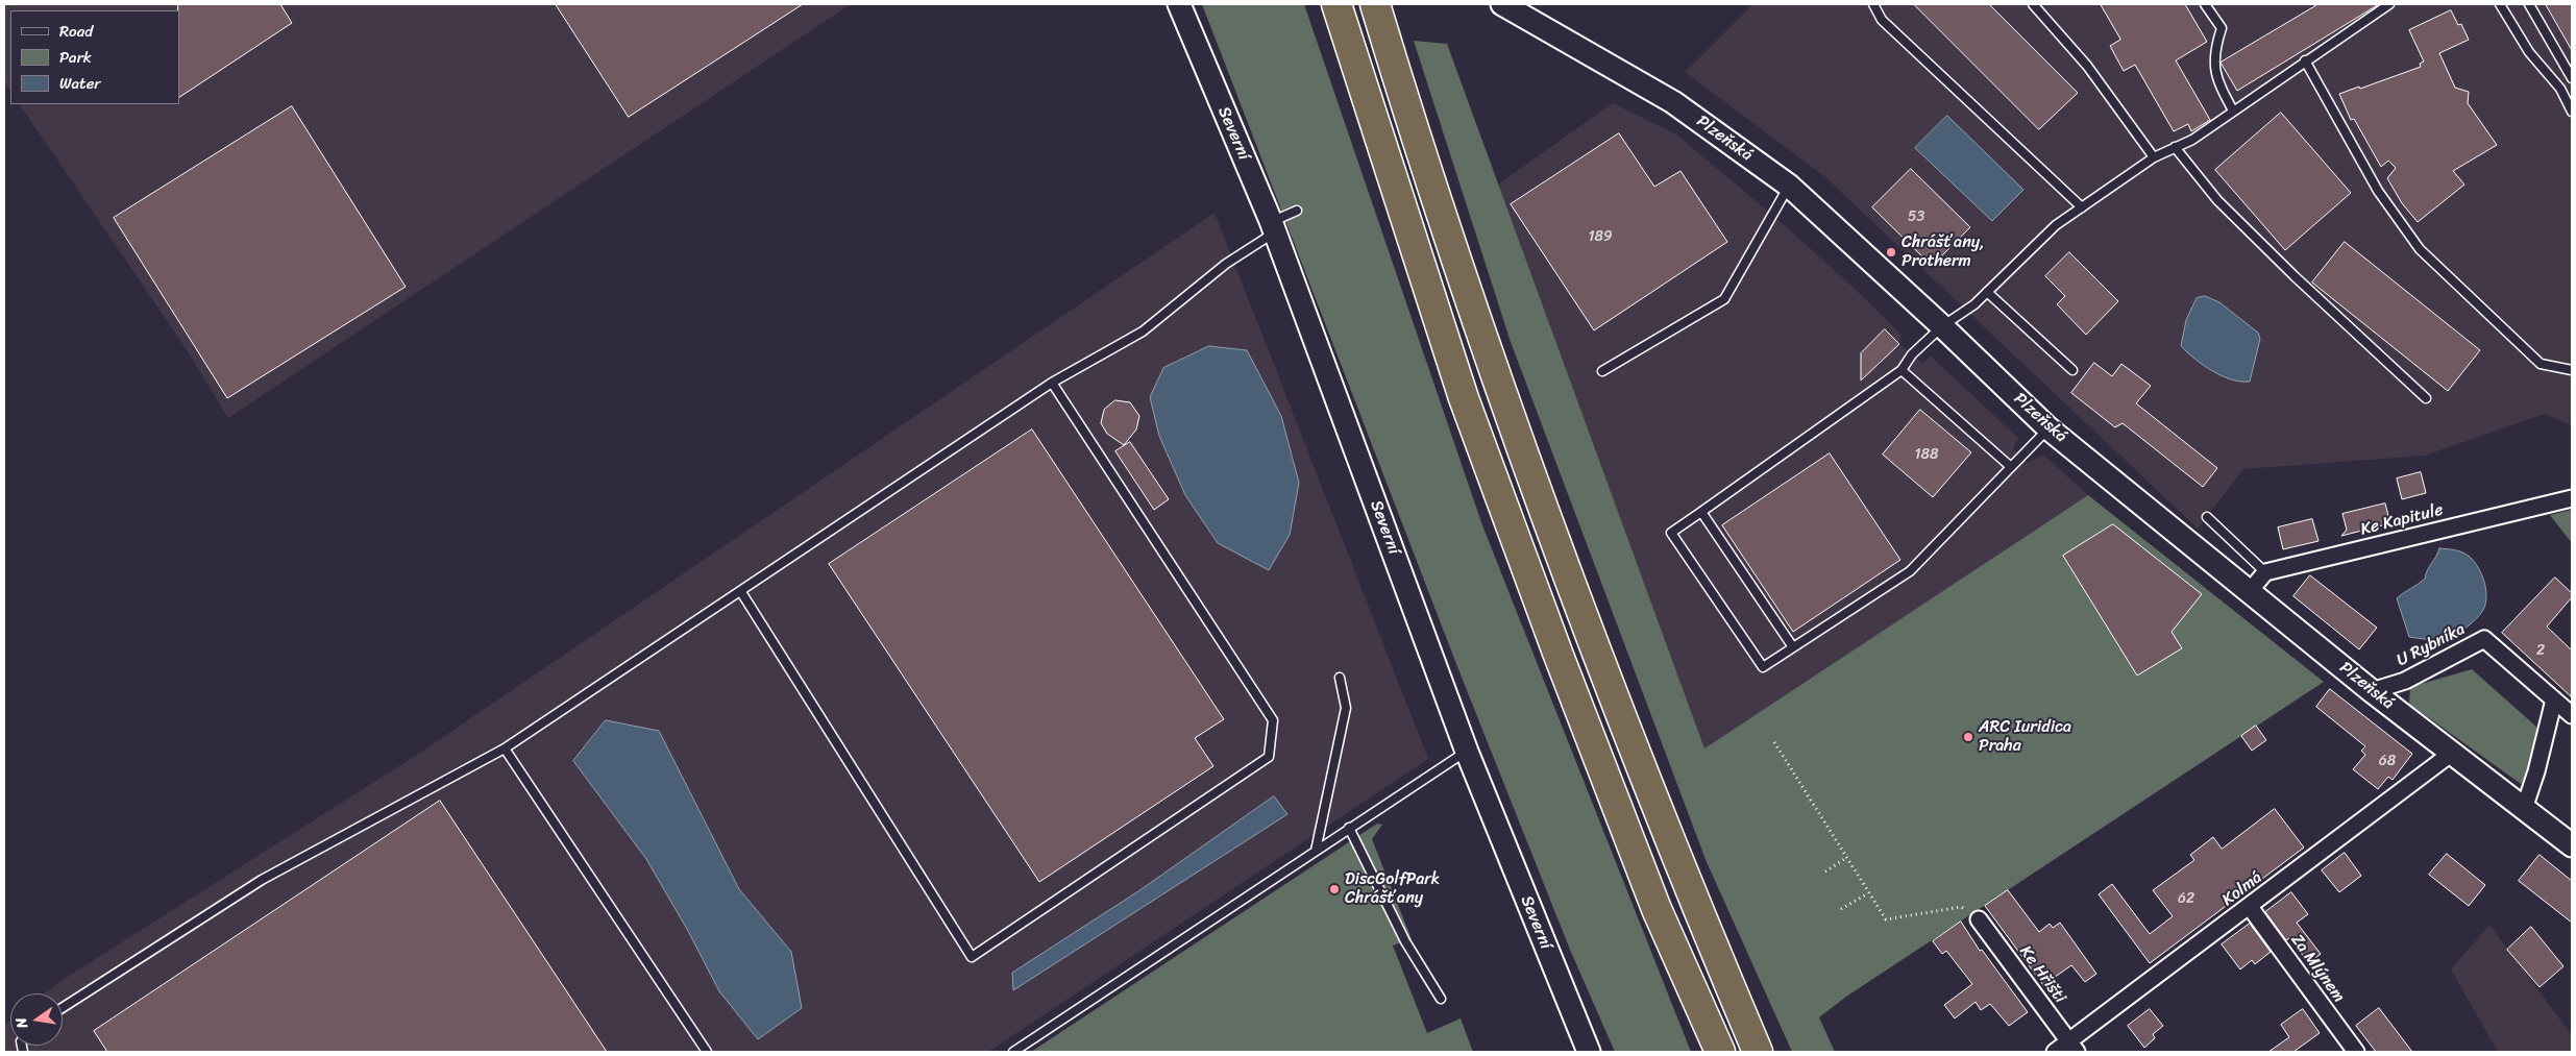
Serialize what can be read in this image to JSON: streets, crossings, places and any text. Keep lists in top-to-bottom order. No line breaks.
{"streets":{"main road":["Severní","Plzeňská"],"street":["Ke Kapitule","U Rybníka","Kolmá","Za Mlýnem","Ke Hřišti"]},"crossings":[["Plzeňská","U Rybníka"],["Plzeňská","Kolmá"],["Kolmá","Za Mlýnem"],["Kolmá","Ke Hřišti"]],"places":["Chrášťany, Protherm","ARC Iuridica Praha","DiscGolfPark Chrášťany"],"house_numbers":["53","189","188","2","68","62"],"legend":["Road","Park","Water"],"north":"left"}
